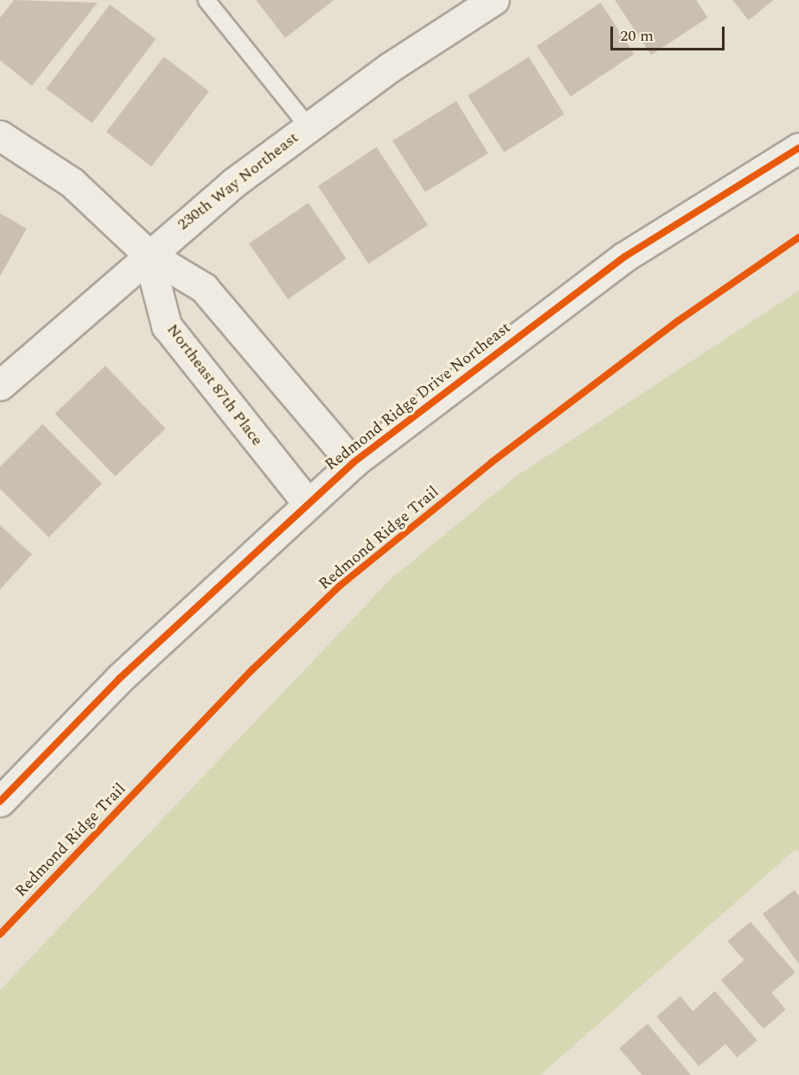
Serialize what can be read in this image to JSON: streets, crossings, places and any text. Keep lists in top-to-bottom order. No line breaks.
{"streets":{"street":["230th Way Northeast","Northeast 87th Place","Redmond Ridge Drive Northeast"],"cycle path":["Redmond Ridge Trail"]},"crossings":[["230th Way Northeast","Northeast 87th Place"],["Northeast 87th Place","Redmond Ridge Drive Northeast"]],"scale_bar":"20 m"}
